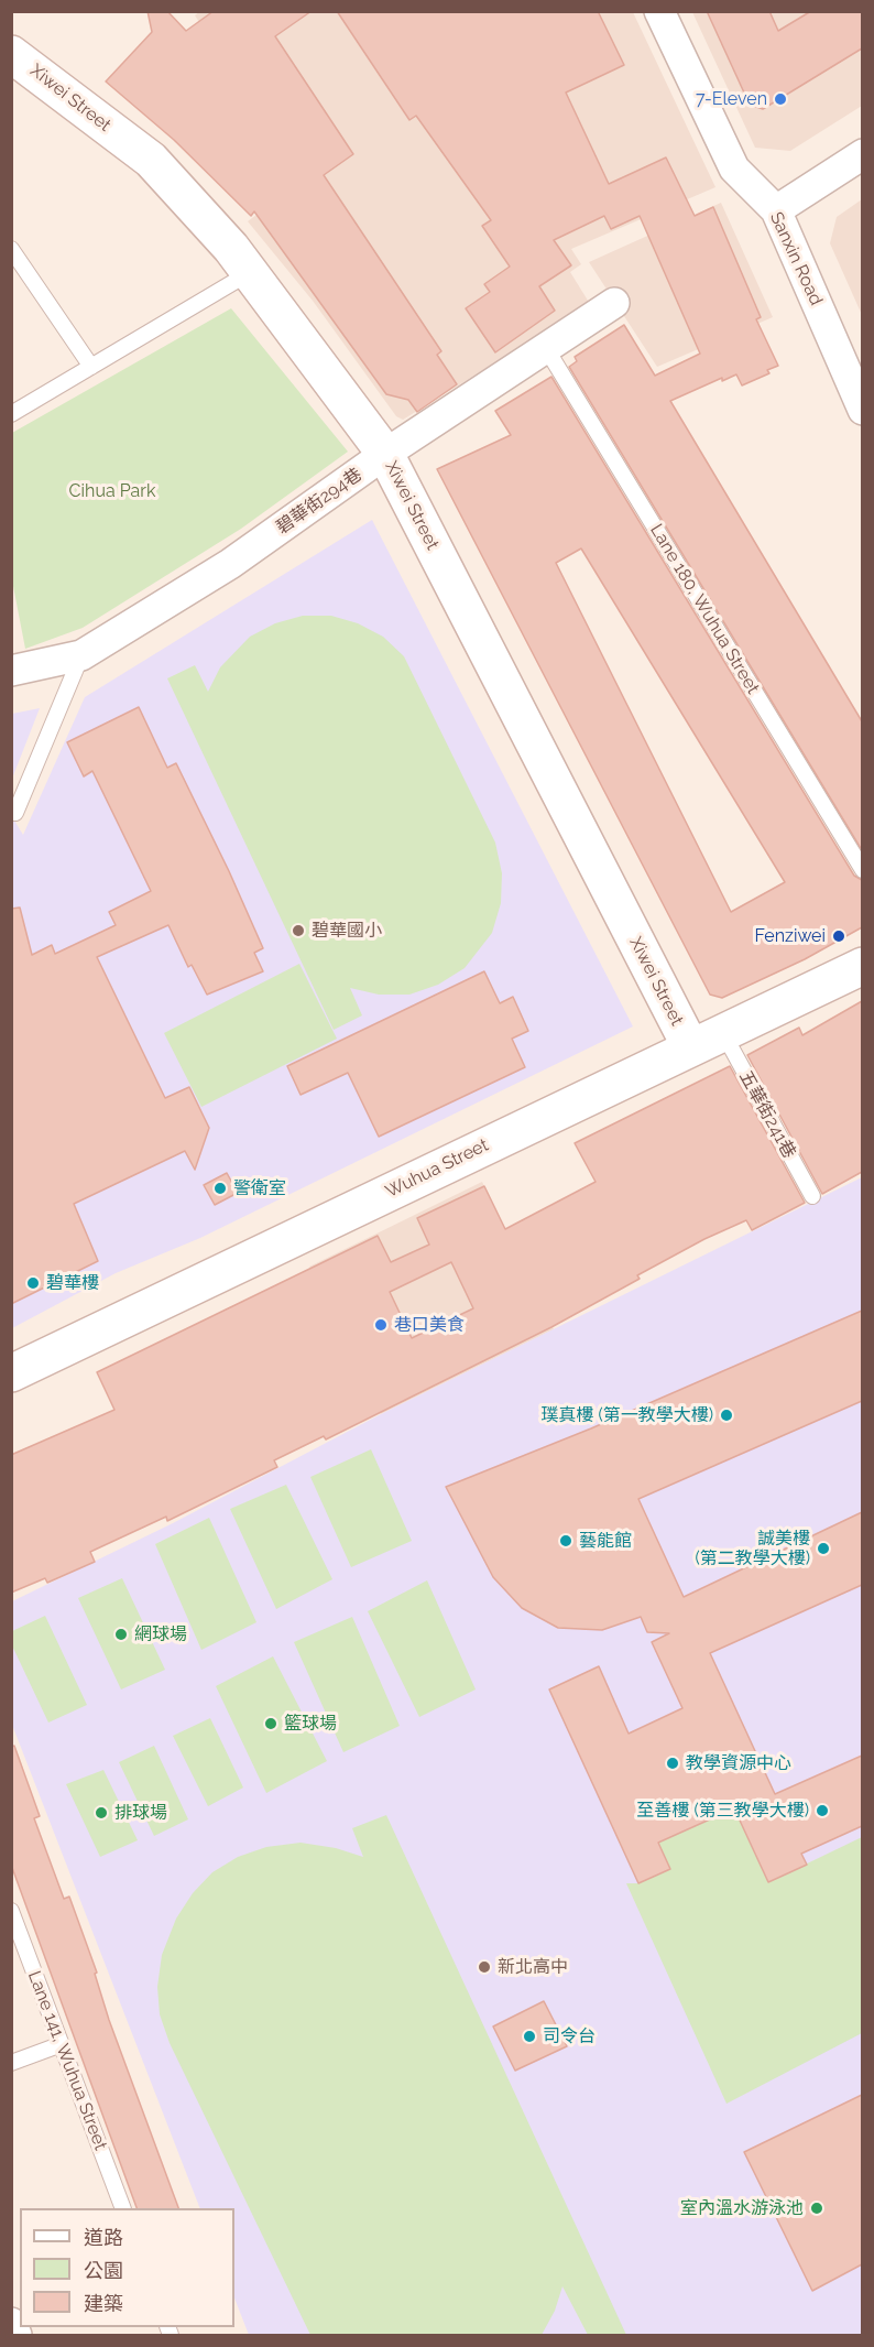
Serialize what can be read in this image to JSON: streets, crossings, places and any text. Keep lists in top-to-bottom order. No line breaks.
{"streets":{"street":["Xiwei Street","Sanxin Road","碧華街294巷","Wuhua Street"],"lane":["Lane 180, Wuhua Street","五華街241巷","Lane 141, Wuhua Street"]},"crossings":[["Xiwei Street","碧華街294巷"],["Xiwei Street","Wuhua Street"],["碧華街294巷","Lane 180, Wuhua Street"],["五華街241巷","Wuhua Street"]],"parks":["Cihua Park"],"places":["7-Eleven","碧華國小","Fenziwei","警衛室","碧華樓","巷口美食","璞真樓 (第一教學大樓)","藝能館","誠美樓 (第二教學大樓)","網球場","籃球場","教學資源中心","至善樓 (第三教學大樓)","排球場","新北高中","司令台","室內溫水游泳池"],"legend":["道路","公園","建築"]}
